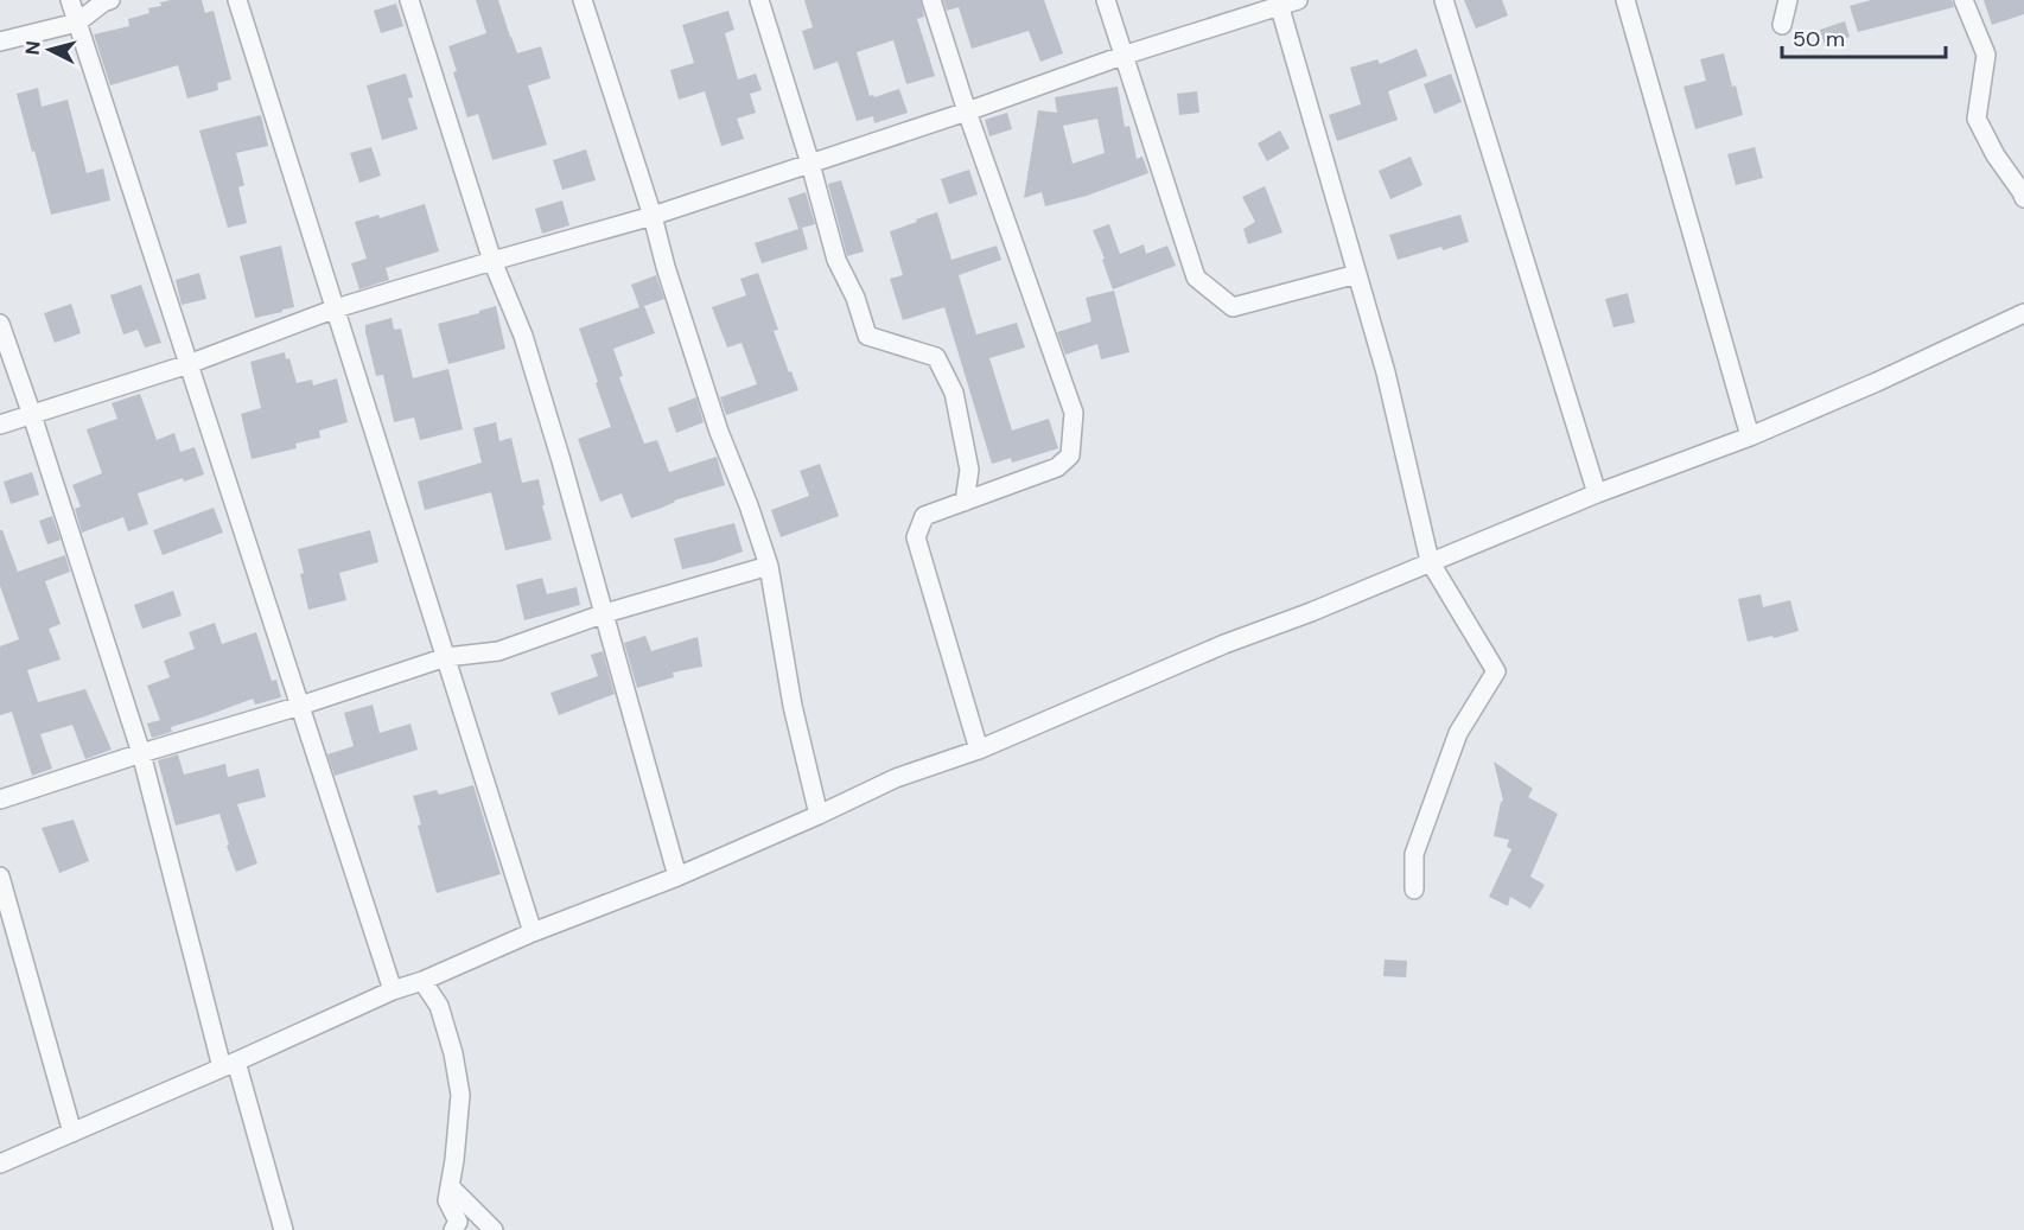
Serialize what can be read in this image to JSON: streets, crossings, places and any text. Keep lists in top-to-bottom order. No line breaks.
{"scale_bar":"50 m","north":"left"}
